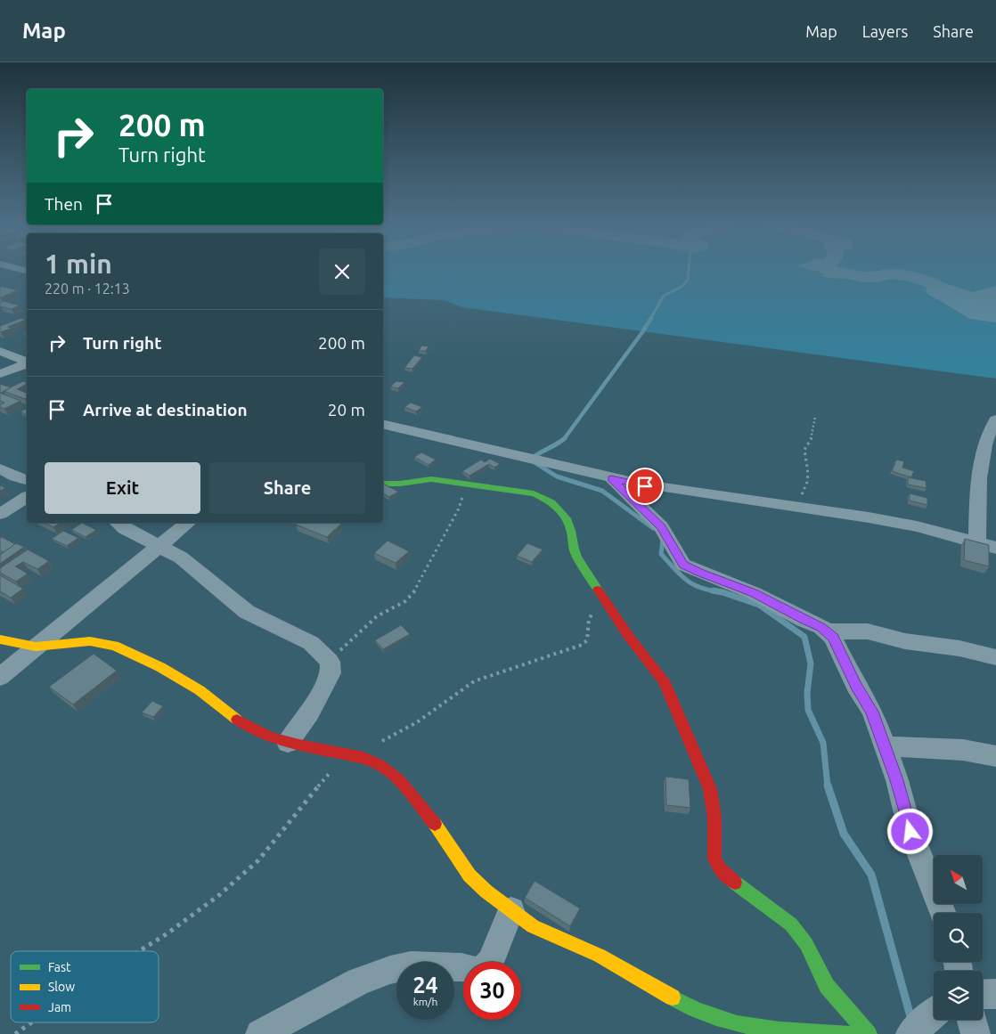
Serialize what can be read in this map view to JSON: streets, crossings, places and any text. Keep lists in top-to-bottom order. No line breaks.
{"legend":["Fast","Slow","Jam"],"north":"top left","page":{"header":"Map","nav":["Map","Layers","Share"],"turn":["200 m","Turn right"],"then":"Then","heading":["1 min","220 m · 12:13"],"list":[{"name":"Turn right","value":"200 m"},{"name":"Arrive at destination","value":"20 m"}],"buttons":["Exit","Share"],"speed":"24 km/h","limit":"30"}}
